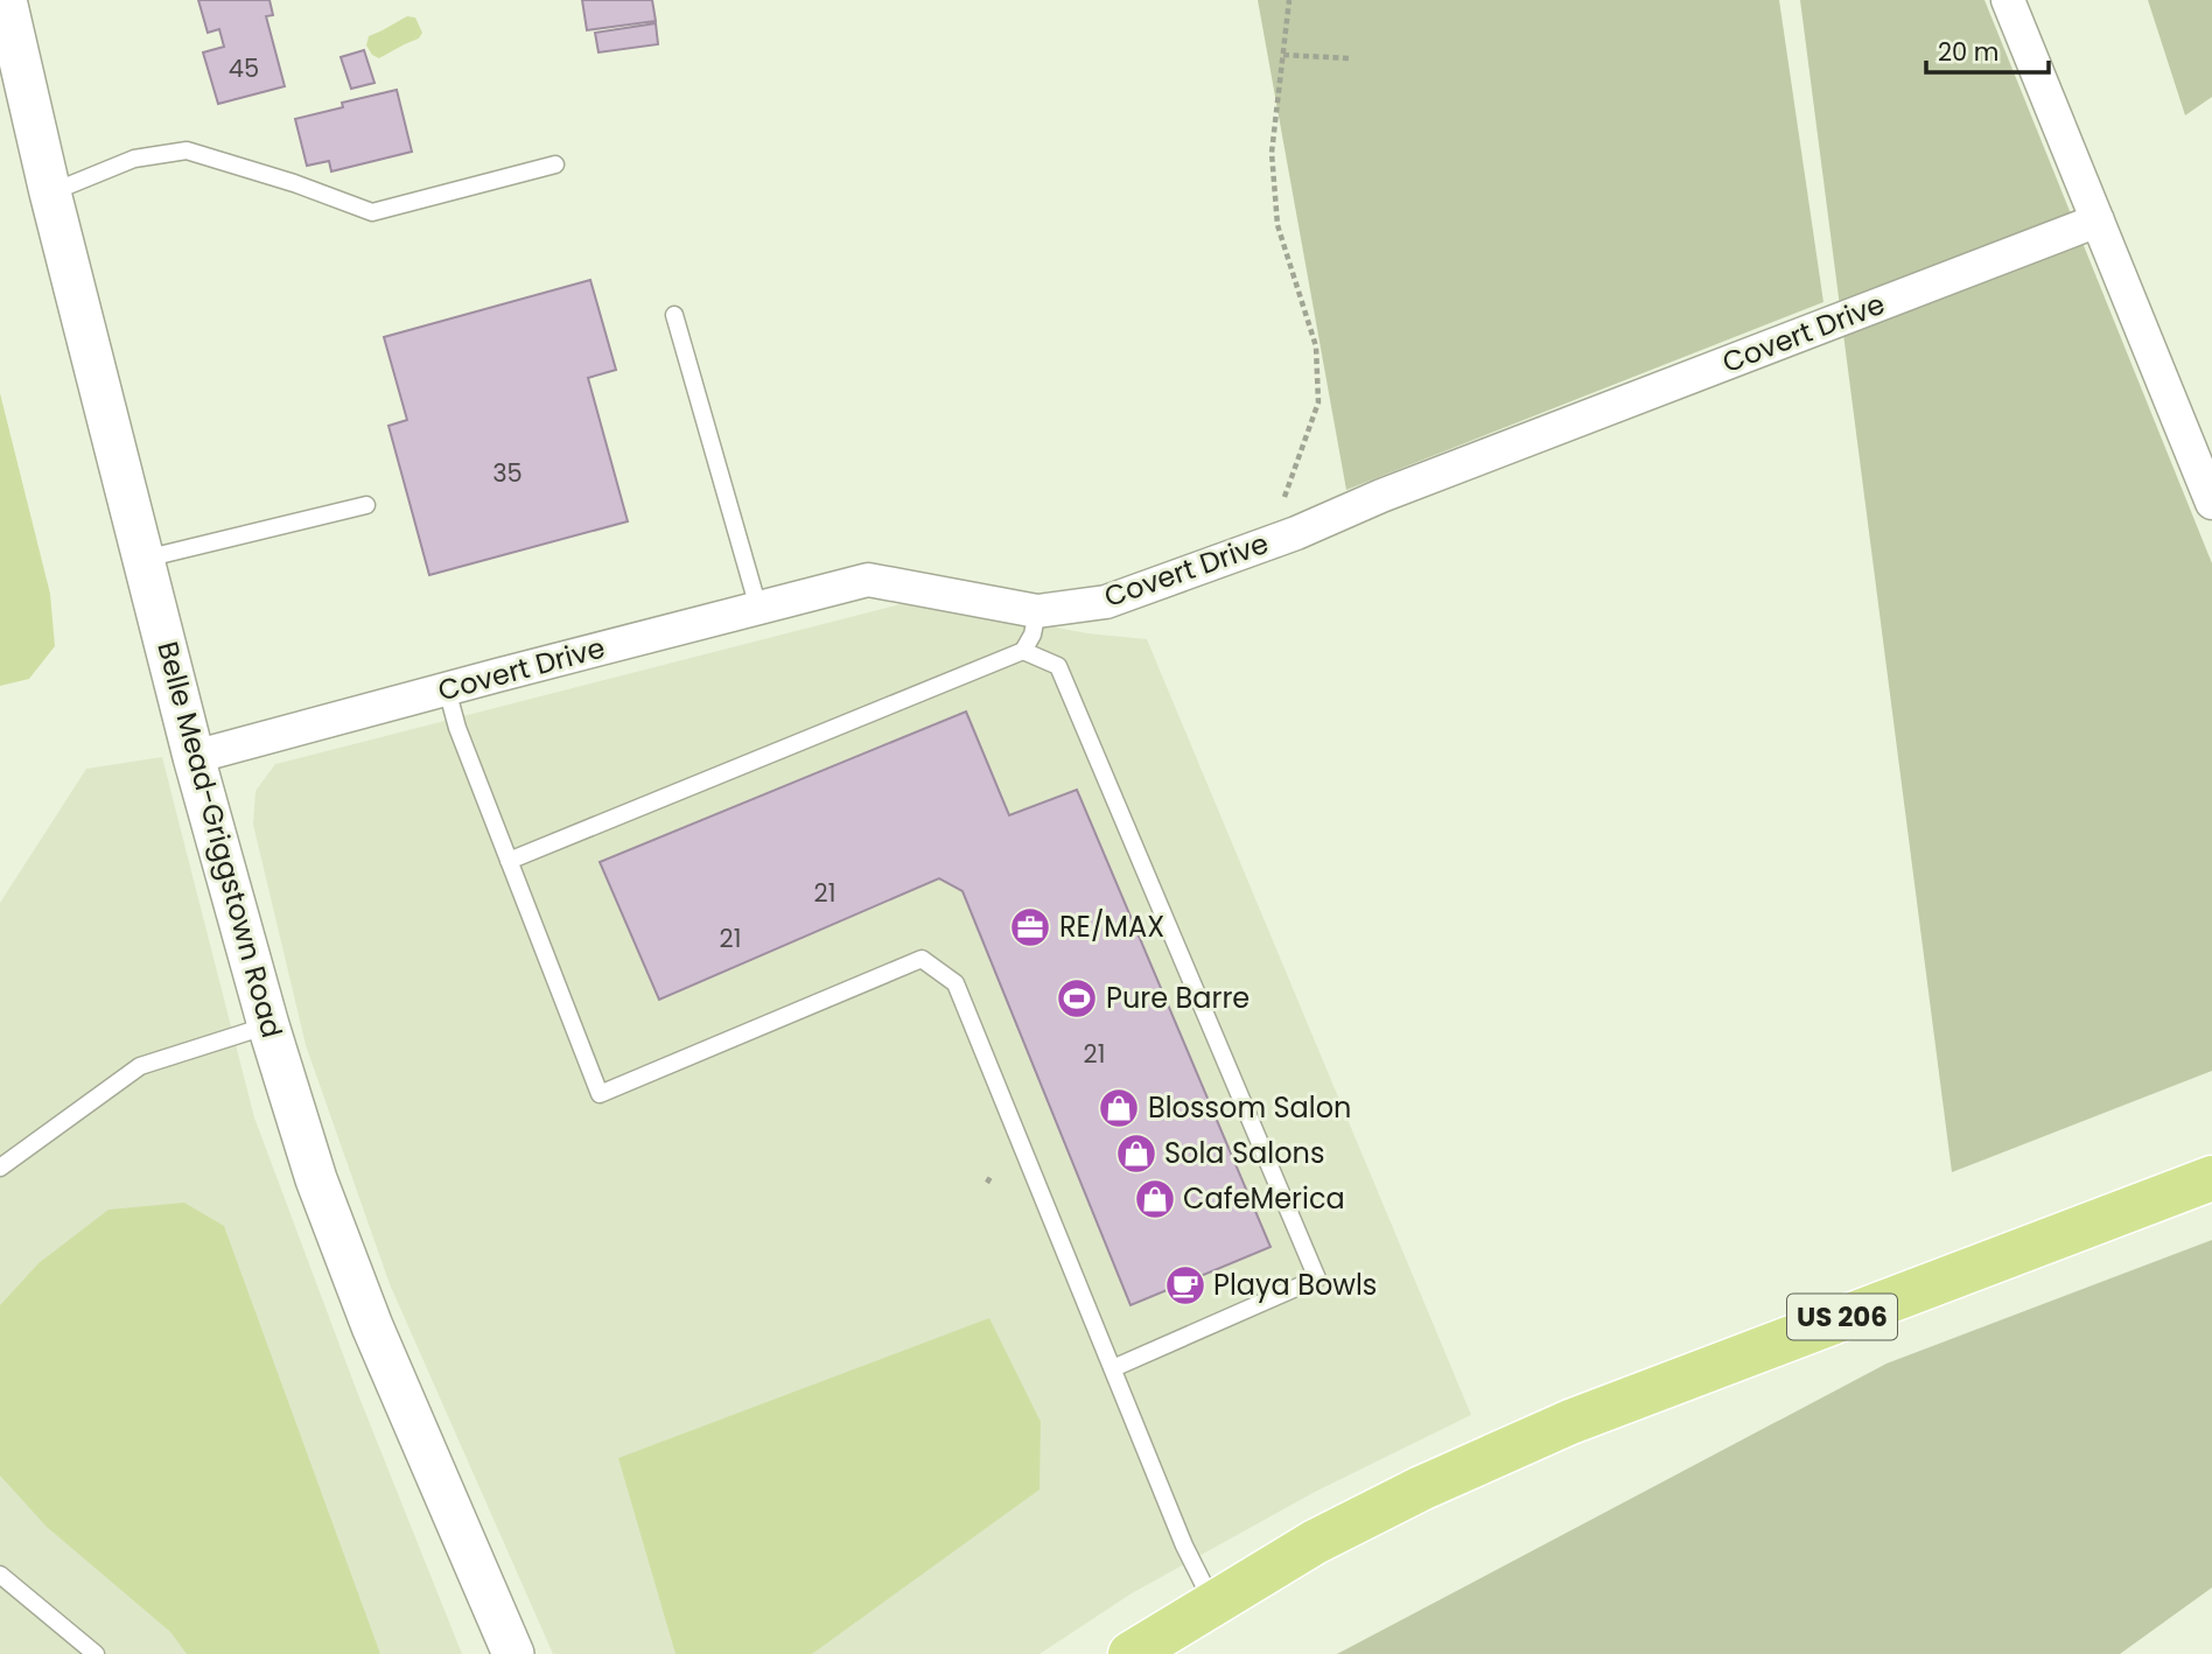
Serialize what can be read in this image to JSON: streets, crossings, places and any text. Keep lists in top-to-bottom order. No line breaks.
{"streets":{"highway":["US 206"],"street":["Covert Drive","Belle Mead-Griggstown Road"]},"crossings":[["Covert Drive","Belle Mead-Griggstown Road"]],"places":{"office":["RE/MAX"],"sports":["Pure Barre"],"shop":["Blossom Salon","Sola Salons","CafeMerica"],"cafe":["Playa Bowls"]},"house_numbers":["45","35","21","21","21"],"scale_bar":"20 m"}
